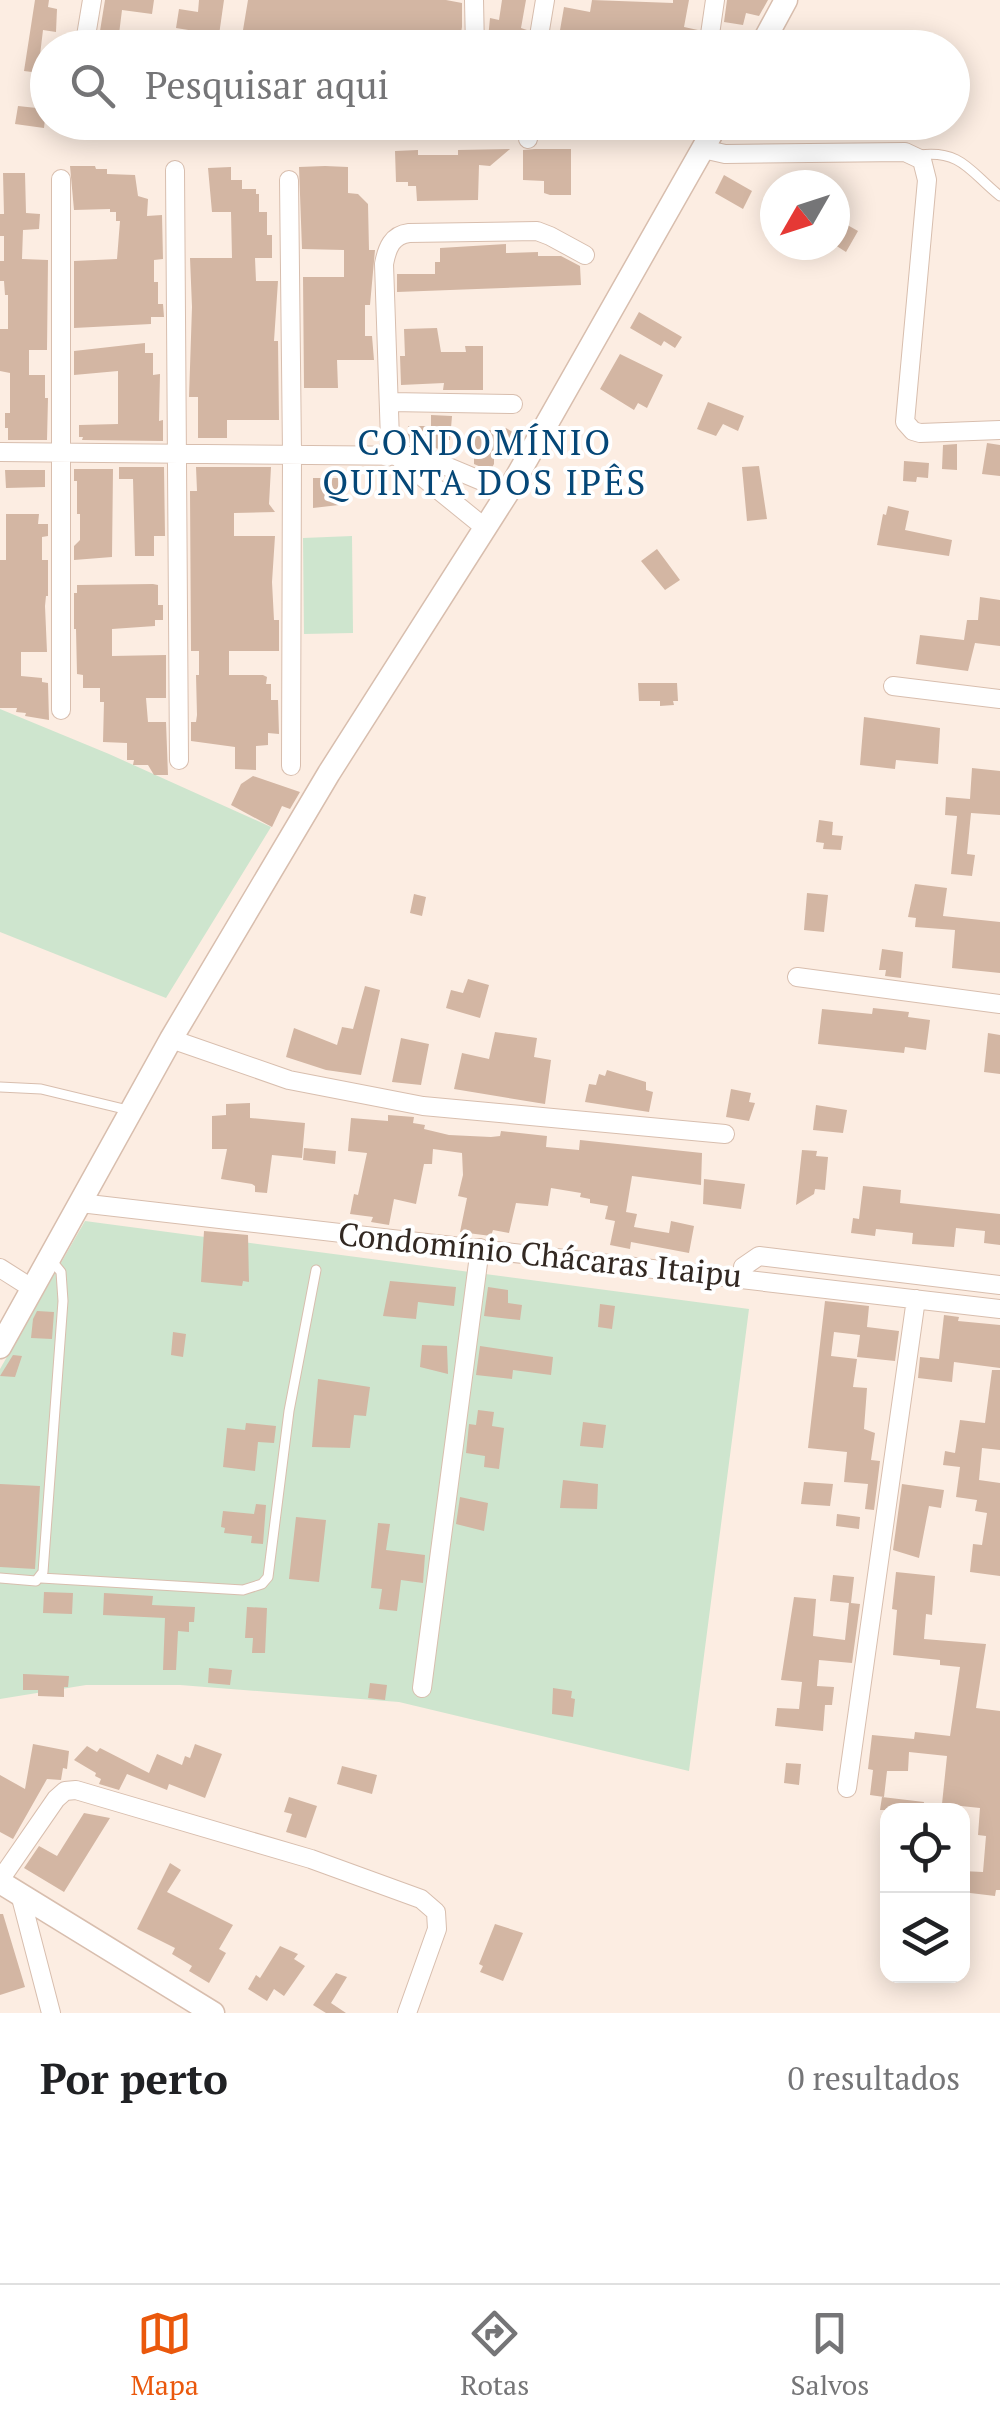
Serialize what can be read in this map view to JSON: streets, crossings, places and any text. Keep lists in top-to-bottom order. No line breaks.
{"streets":{"street":["Condomínio Chácaras Itaipu"]},"districts":["CONDOMÍNIO QUINTA DOS IPÊS"],"north":"bottom left","page":{"search":"Pesquisar aqui","heading":["Por perto","0 resultados"],"nav":["Mapa","Rotas","Salvos"]}}
